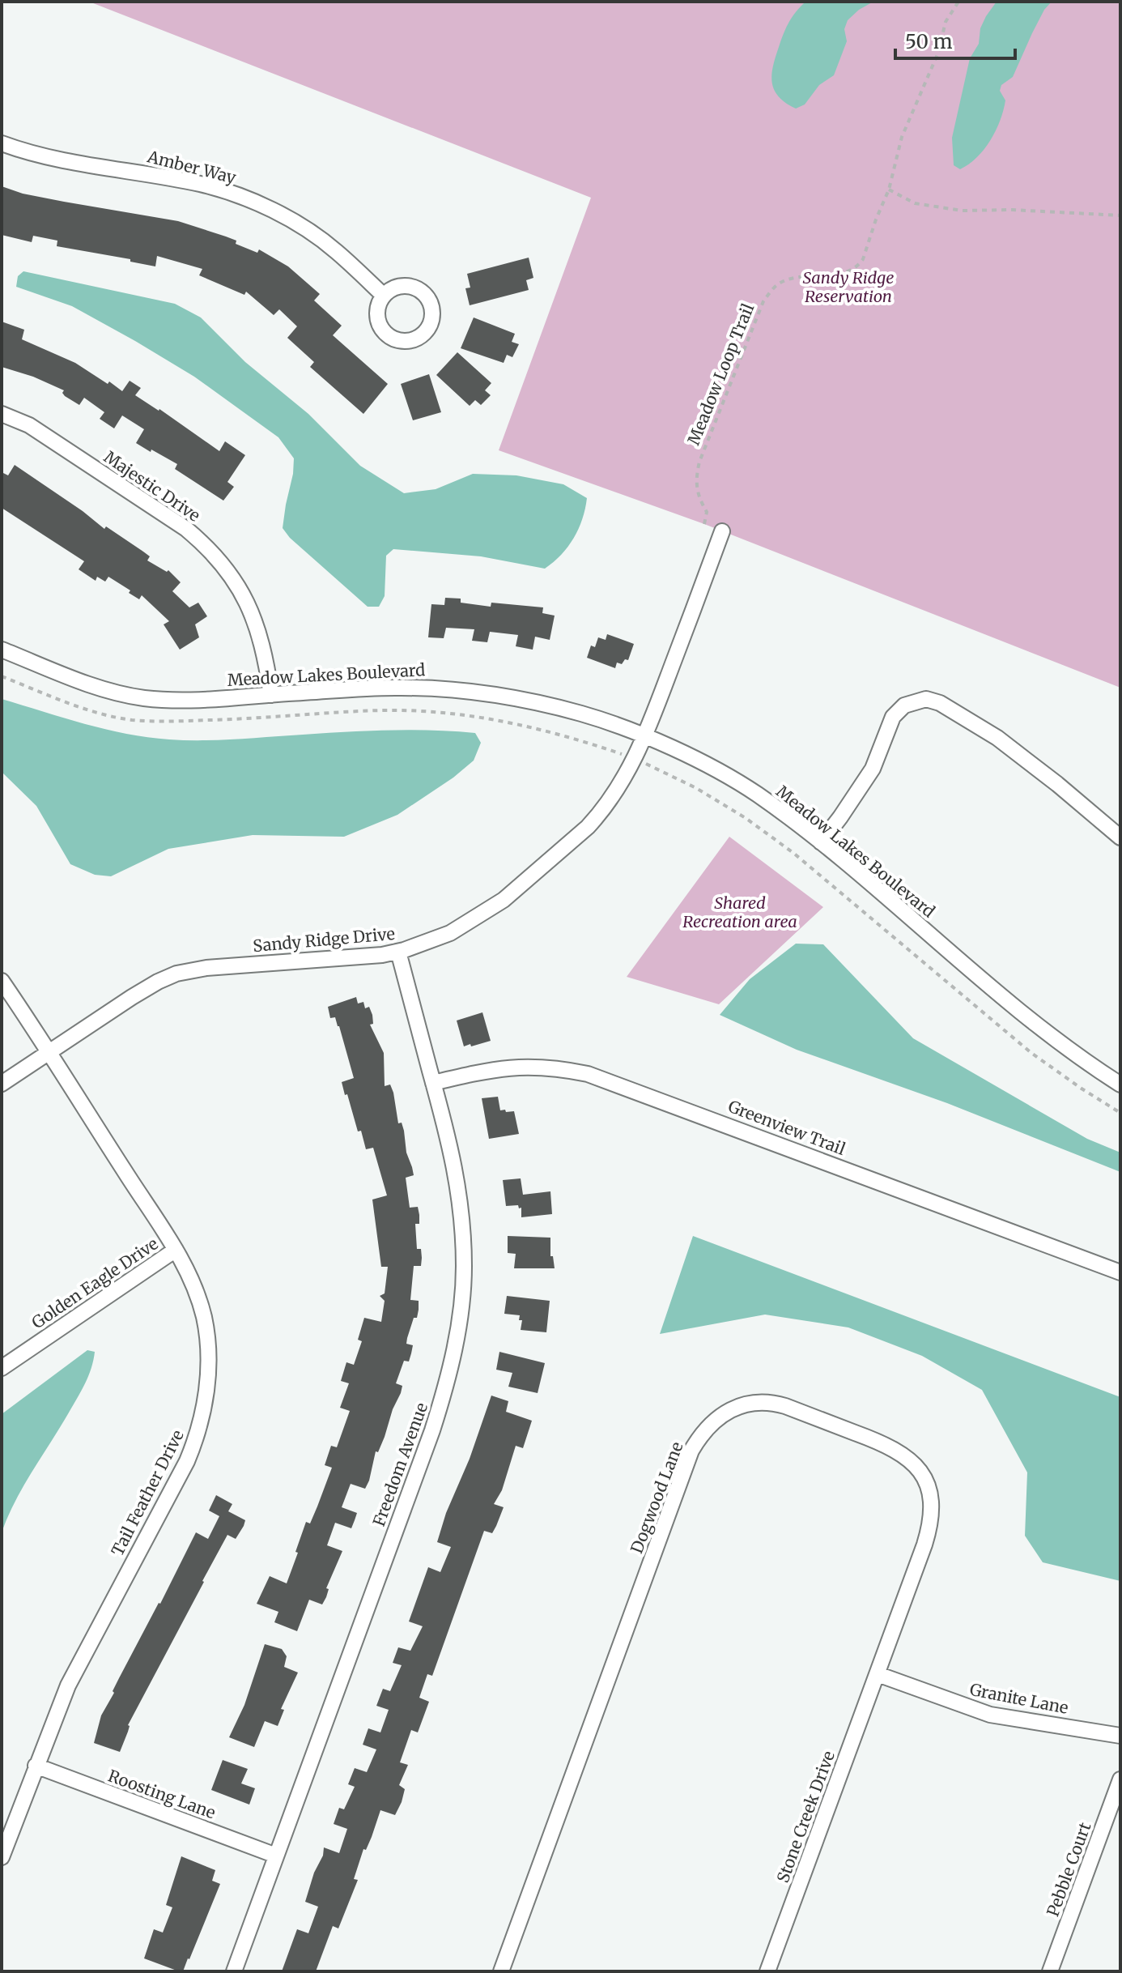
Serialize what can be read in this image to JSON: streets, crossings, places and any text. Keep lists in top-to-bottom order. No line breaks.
{"streets":{"street":["Amber Way","Majestic Drive","Meadow Lakes Boulevard","Sandy Ridge Drive","Greenview Trail","Golden Eagle Drive","Freedom Avenue","Tail Feather Drive","Dogwood Lane","Granite Lane","Roosting Lane","Stone Creek Drive","Pebble Court"],"path":["Meadow Loop Trail"]},"crossings":[["Majestic Drive","Meadow Lakes Boulevard"],["Meadow Lakes Boulevard","Sandy Ridge Drive"],["Sandy Ridge Drive","Freedom Avenue"],["Sandy Ridge Drive","Tail Feather Drive"],["Greenview Trail","Freedom Avenue"],["Golden Eagle Drive","Tail Feather Drive"],["Freedom Avenue","Roosting Lane"],["Tail Feather Drive","Roosting Lane"],["Dogwood Lane","Granite Lane"],["Dogwood Lane","Stone Creek Drive"],["Granite Lane","Stone Creek Drive"]],"parks":["Sandy Ridge Reservation","Shared Recreation area"],"scale_bar":"50 m"}
